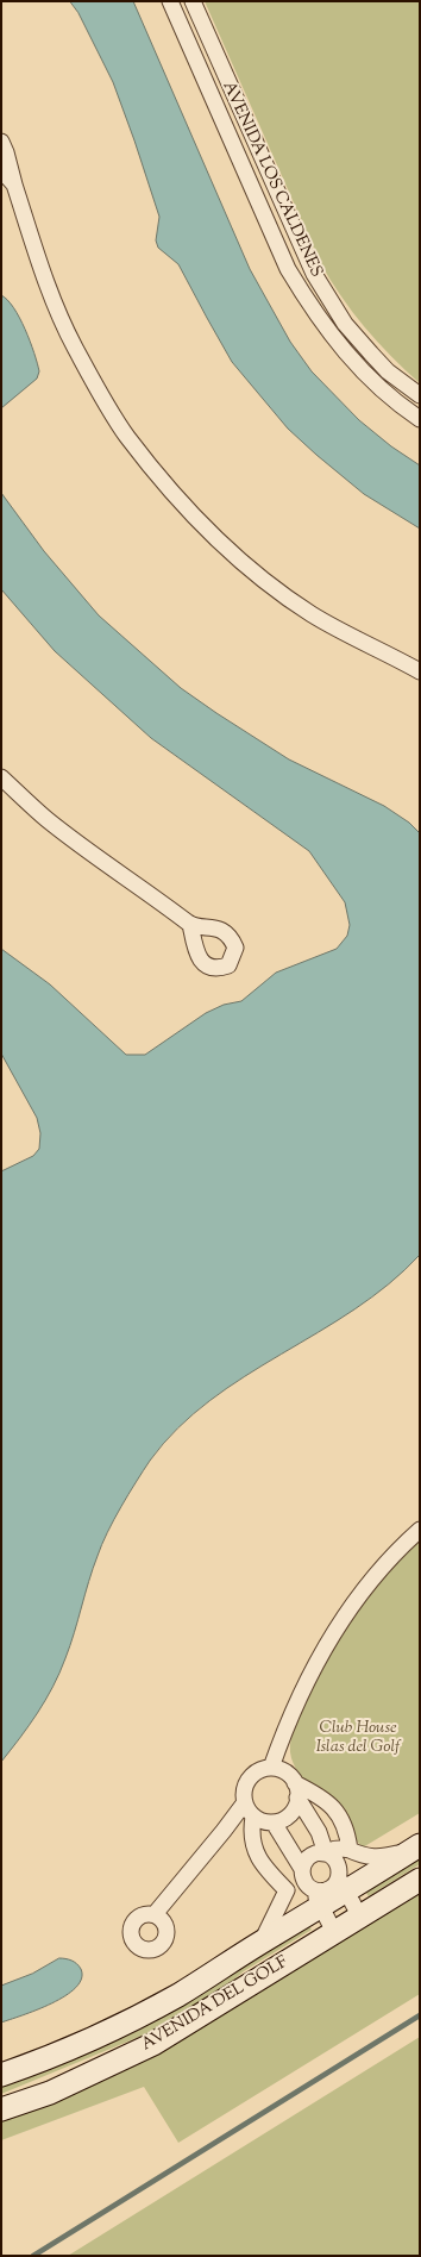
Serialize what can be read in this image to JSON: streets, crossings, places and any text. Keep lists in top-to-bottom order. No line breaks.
{"streets":{"street":["AVENIDA LOS CALDENES","AVENIDA DEL GOLF"]},"parks":["Club House Islas del Golf"]}
